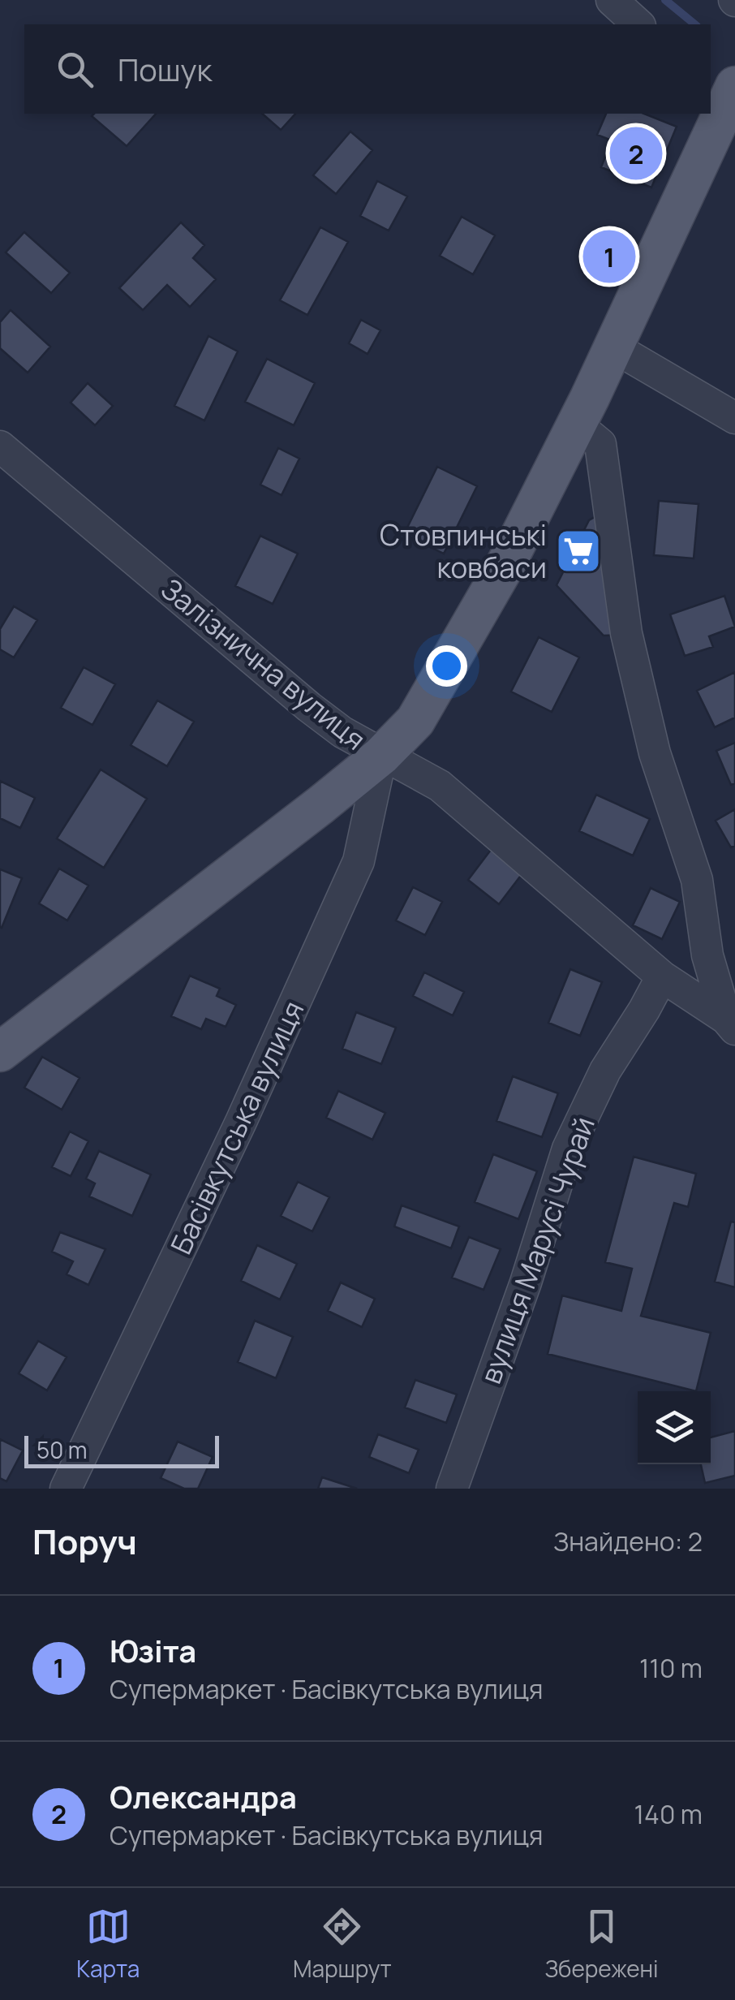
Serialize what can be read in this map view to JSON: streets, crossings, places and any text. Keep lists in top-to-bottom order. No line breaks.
{"streets":{"street":["Залізнична вулиця","Басівкутська вулиця","вулиця Марусі Чурай"]},"crossings":[["Залізнична вулиця","Басівкутська вулиця"],["Залізнична вулиця","вулиця Марусі Чурай"]],"places":{"supermarket":["Стовпинські ковбаси"]},"scale_bar":"50 m","page":{"search":"Пошук","pins":["2","1"],"scale":"50 m","heading":["Поруч","Знайдено: 2"],"list":[{"mark":"1","name":"Юзіта","note":"Супермаркет · Басівкутська вулиця","value":"110 m"},{"mark":"2","name":"Олександра","note":"Супермаркет · Басівкутська вулиця","value":"140 m"}],"nav":["Карта","Маршрут","Збережені"]}}
